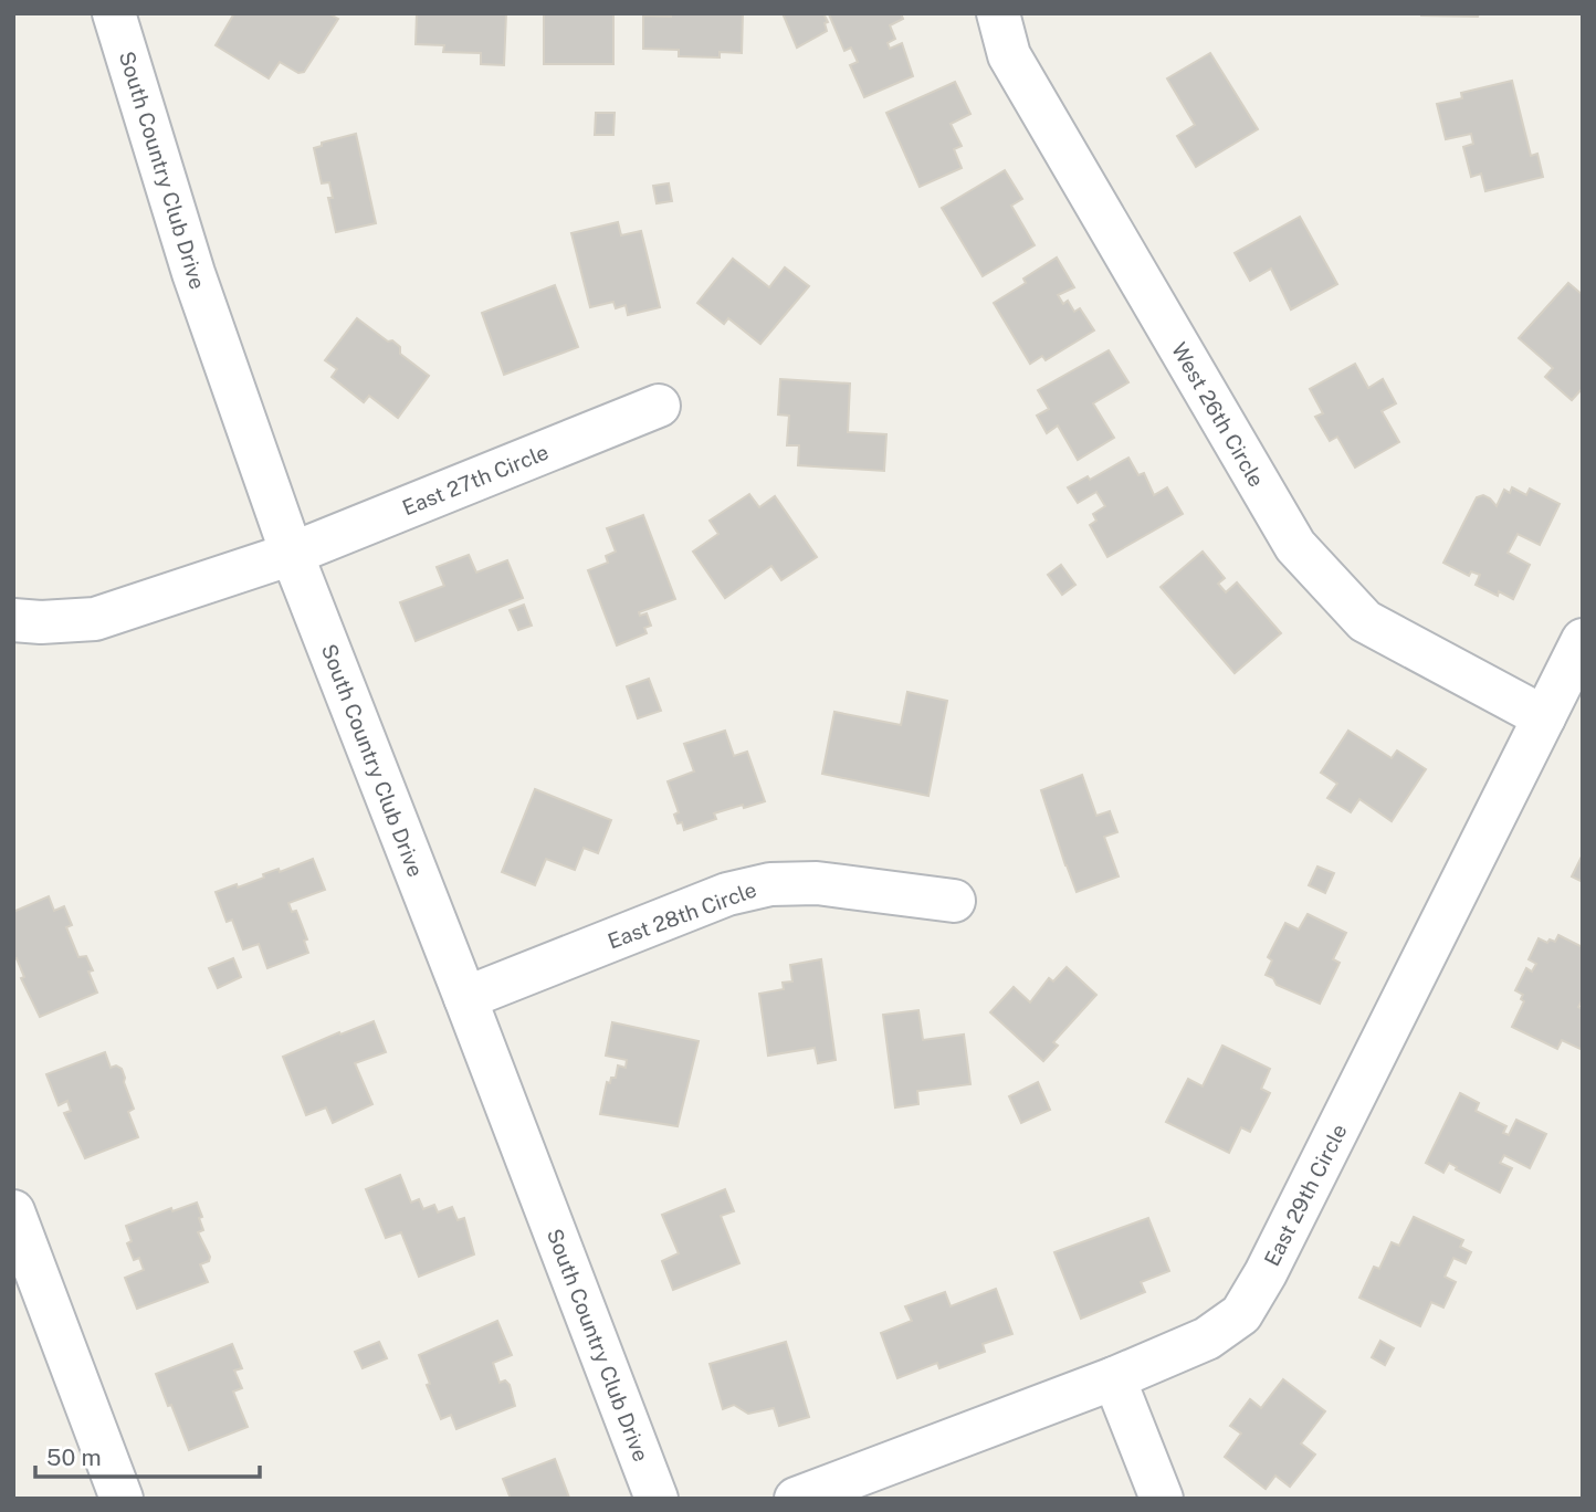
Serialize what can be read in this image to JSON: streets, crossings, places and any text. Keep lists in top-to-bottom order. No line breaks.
{"streets":{"street":["South Country Club Drive","West 26th Circle","East 27th Circle","East 28th Circle","East 29th Circle"]},"crossings":[["South Country Club Drive","East 27th Circle"],["South Country Club Drive","East 28th Circle"],["West 26th Circle","East 29th Circle"]],"scale_bar":"50 m"}
